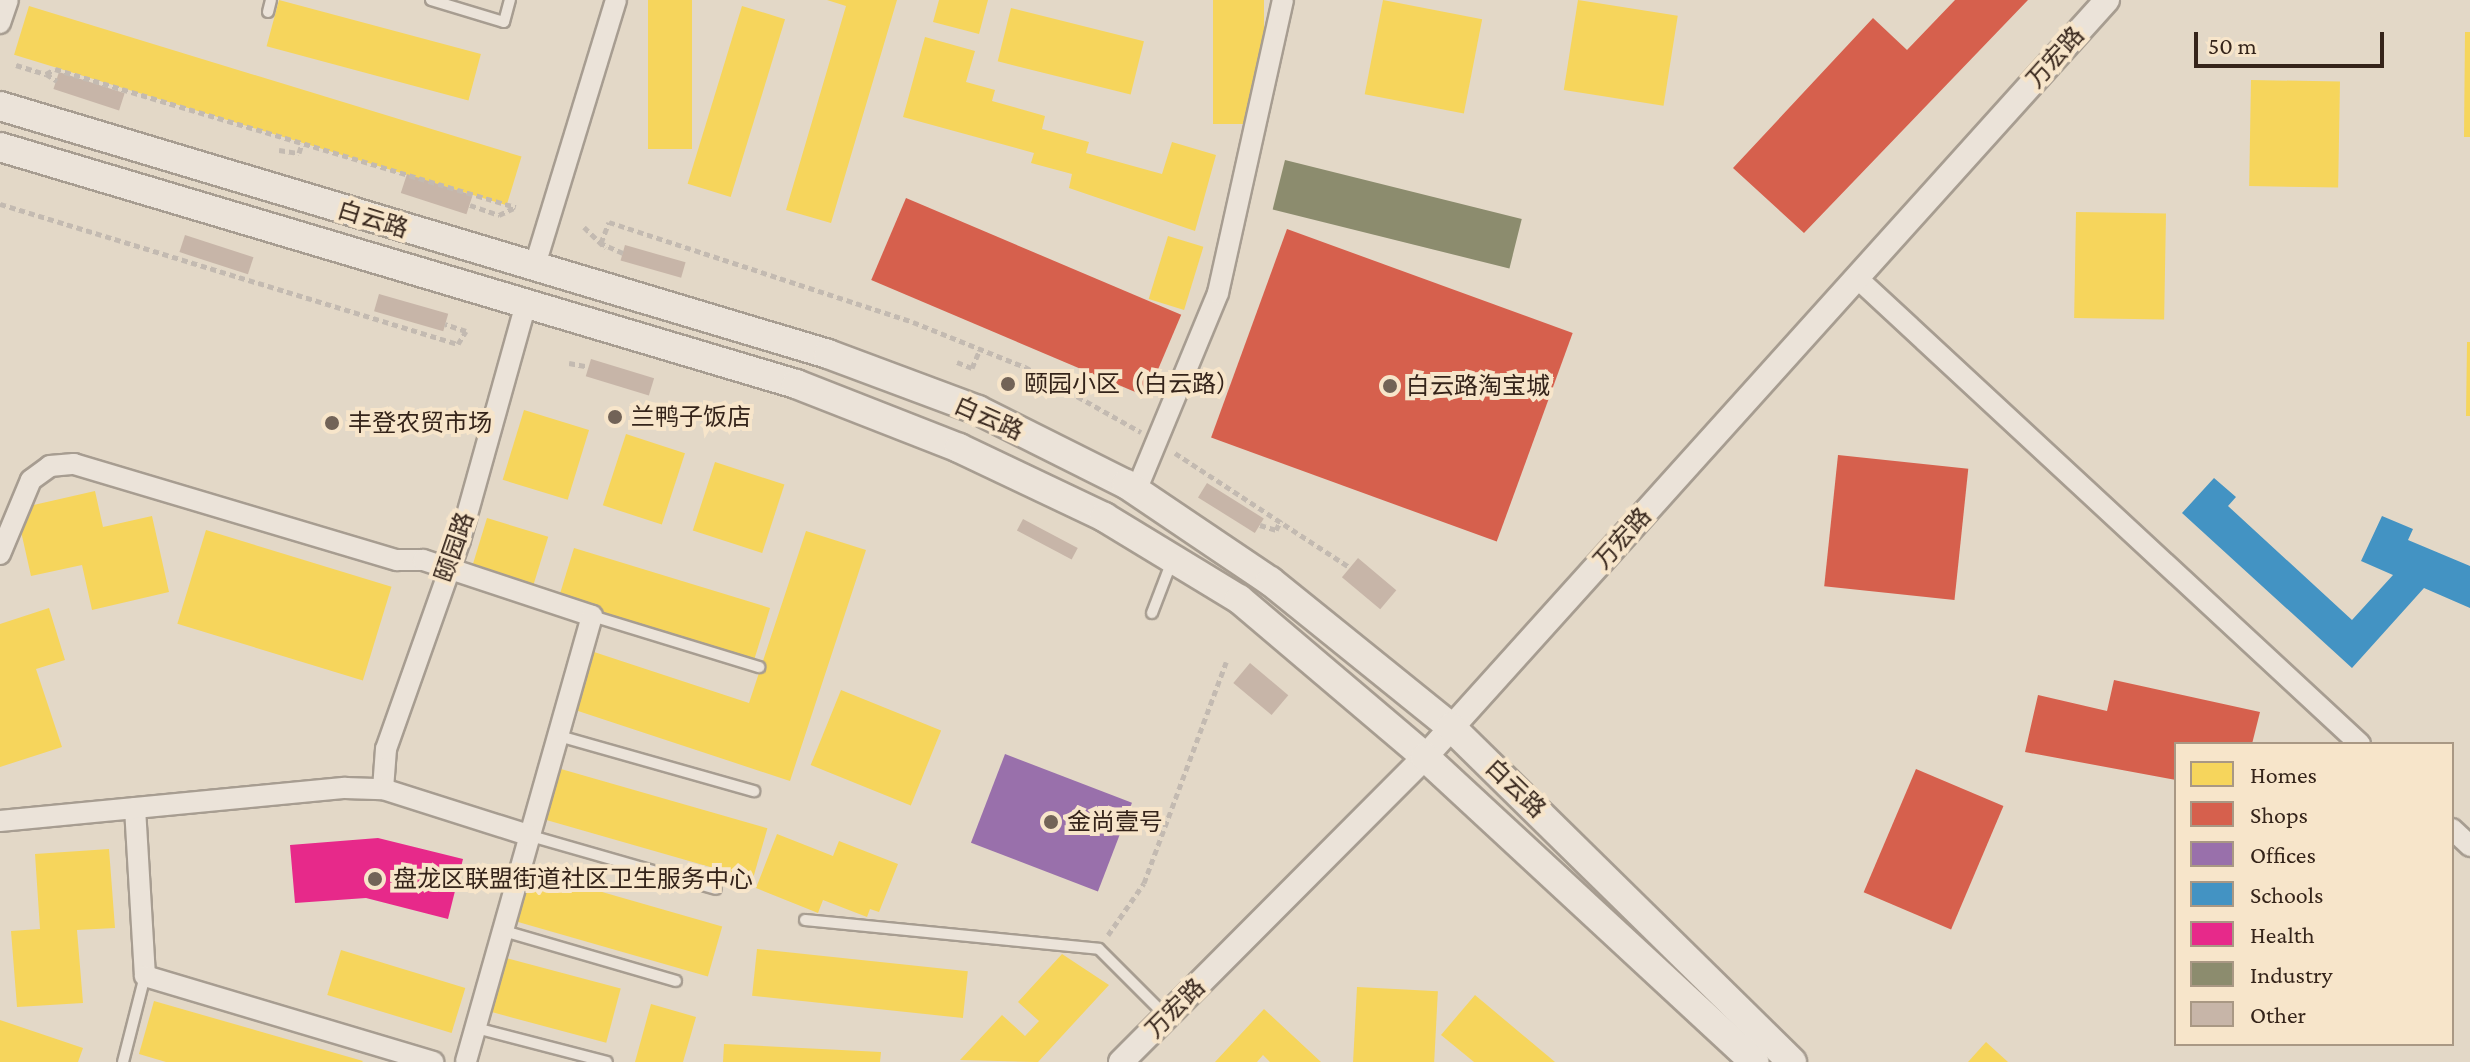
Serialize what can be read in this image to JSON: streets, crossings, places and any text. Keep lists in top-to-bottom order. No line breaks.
{"streets":{"main road":["白云路"],"street":["万宏路","颐园路"]},"crossings":[["万宏路","白云路"],["白云路","颐园路"]],"places":["颐园小区（白云路）","白云路淘宝城","兰鸭子饭店","丰登农贸市场","金尚壹号","盘龙区联盟街道社区卫生服务中心"],"legend":["Homes","Shops","Offices","Schools","Health","Industry","Other"],"scale_bar":"50 m"}
